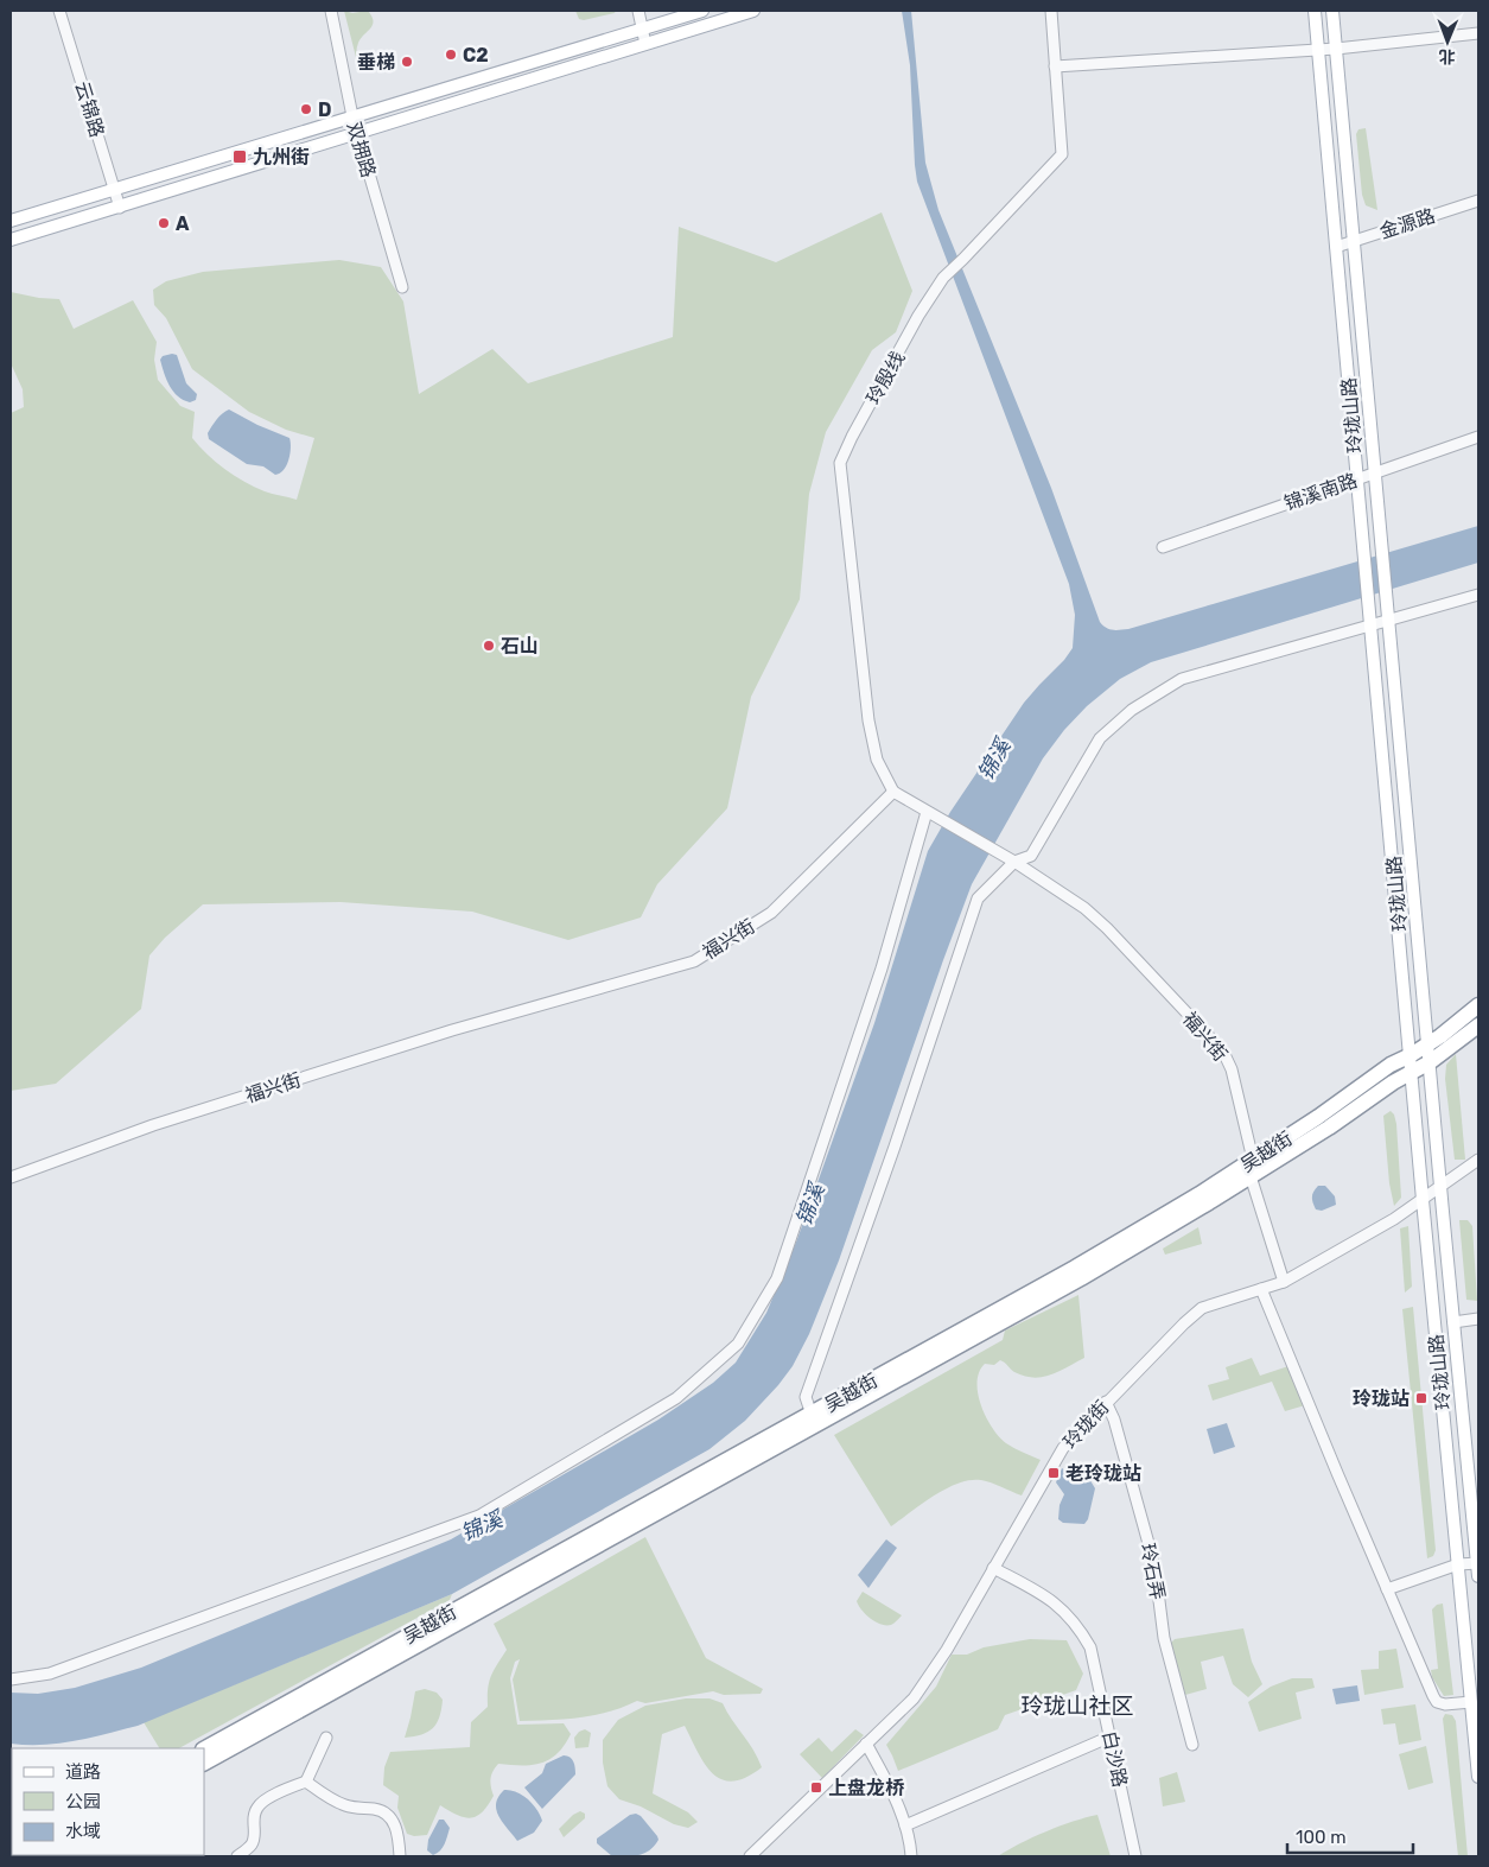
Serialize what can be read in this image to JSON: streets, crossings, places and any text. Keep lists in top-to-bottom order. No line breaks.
{"streets":{"highway":["吴越街"],"main road":["玲珑山路"],"street":["云锦路","双拥路","金源路","玲殷线","锦溪南路","福兴街","玲珑街","玲石弄","白沙路"]},"crossings":[["金源路","玲珑山路"],["玲殷线","福兴街"],["玲珑山路","锦溪南路"],["玲珑山路","吴越街"],["玲珑山路","玲珑街"],["福兴街","吴越街"],["玲珑街","玲石弄"],["玲珑街","白沙路"]],"districts":["玲珑山社区"],"water":["锦溪"],"places":{"other":["C2","垂梯","D","A","石山"],"transit":["九州街","玲珑站","老玲珑站","上盘龙桥"]},"legend":["道路","公园","水域"],"scale_bar":"100 m","north":"bottom"}
